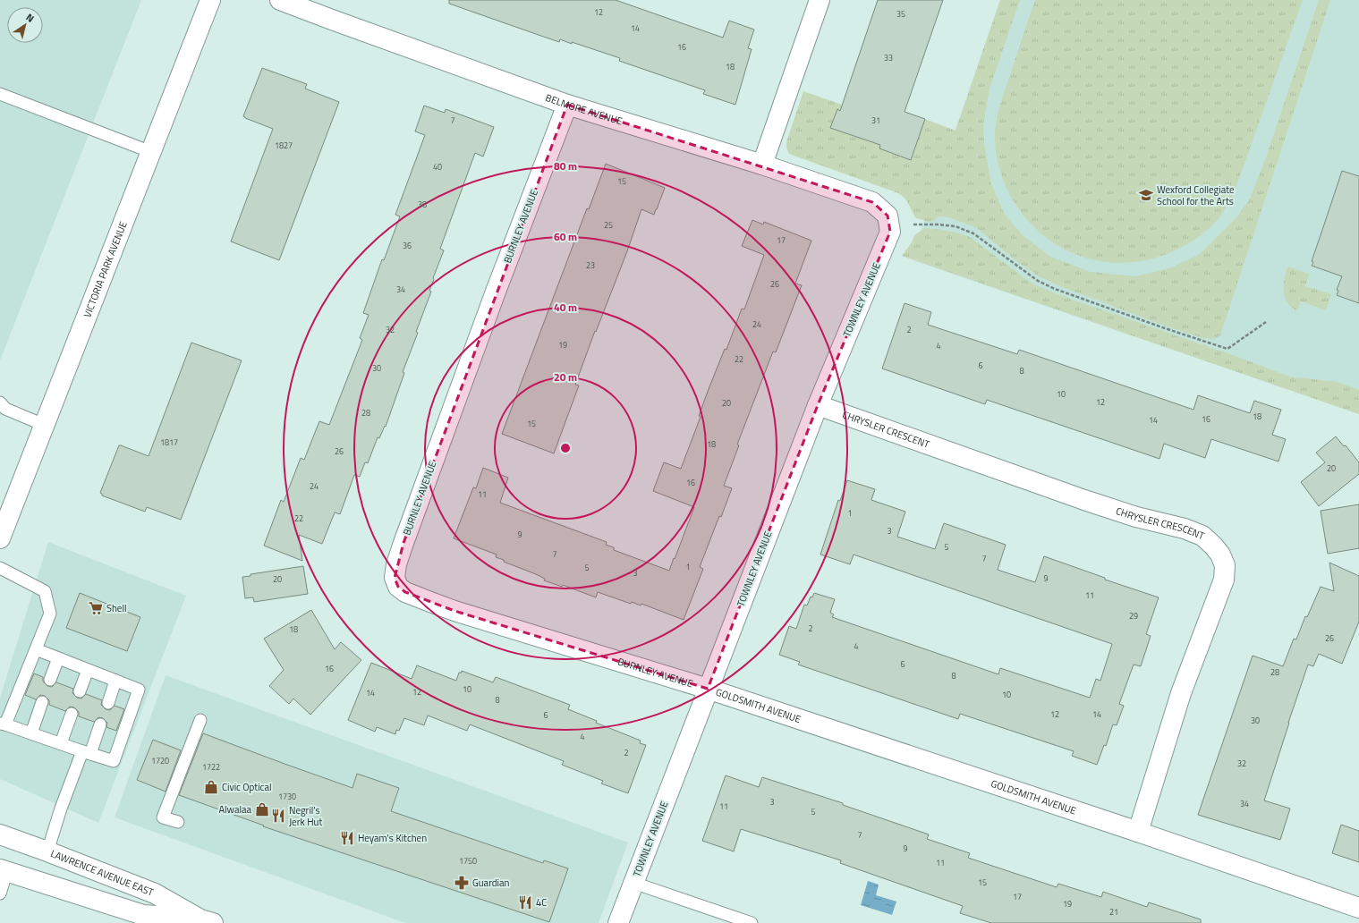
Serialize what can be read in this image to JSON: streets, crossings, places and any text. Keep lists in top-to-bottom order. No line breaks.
{"streets":{"street":["BELMORE AVENUE","BURNLEY AVENUE","VICTORIA PARK AVENUE","TOWNLEY AVENUE","CHRYSLER CRESCENT","GOLDSMITH AVENUE","LAWRENCE AVENUE EAST"]},"crossings":[["BELMORE AVENUE","BURNLEY AVENUE"],["BELMORE AVENUE","TOWNLEY AVENUE"],["BURNLEY AVENUE","TOWNLEY AVENUE"],["BURNLEY AVENUE","GOLDSMITH AVENUE"],["TOWNLEY AVENUE","CHRYSLER CRESCENT"],["TOWNLEY AVENUE","GOLDSMITH AVENUE"],["CHRYSLER CRESCENT","GOLDSMITH AVENUE"]],"places":{"school or university":["Wexford Collegiate School for the Arts"],"supermarket":["Shell"],"shop":["Civic Optical","Alwalaa"],"restaurant":["Negril's Jerk Hut","Heyam's Kitchen","4C"],"pharmacy":["Guardian"]},"house_numbers":["12","35","14","16","33","18","7","31","1827","40","15","38","25","17","36","23","26","34","24","32","2","19","4","22","6","30","8","10","12","20","28","18","16","14","15","1817","18","26","20","16","24","11","1","22","3","9","5","7","7","1","5","3","9","20","11","29","2","18","26","4","6","16","28","8","10","12","14","10","8","12","14","6","30","4","2","1720","32","1722","1730","3","34","11","5","7","9","1750","11","15","17","19","21"],"north":"top right","rings":["80 m","60 m","40 m","20 m"]}
